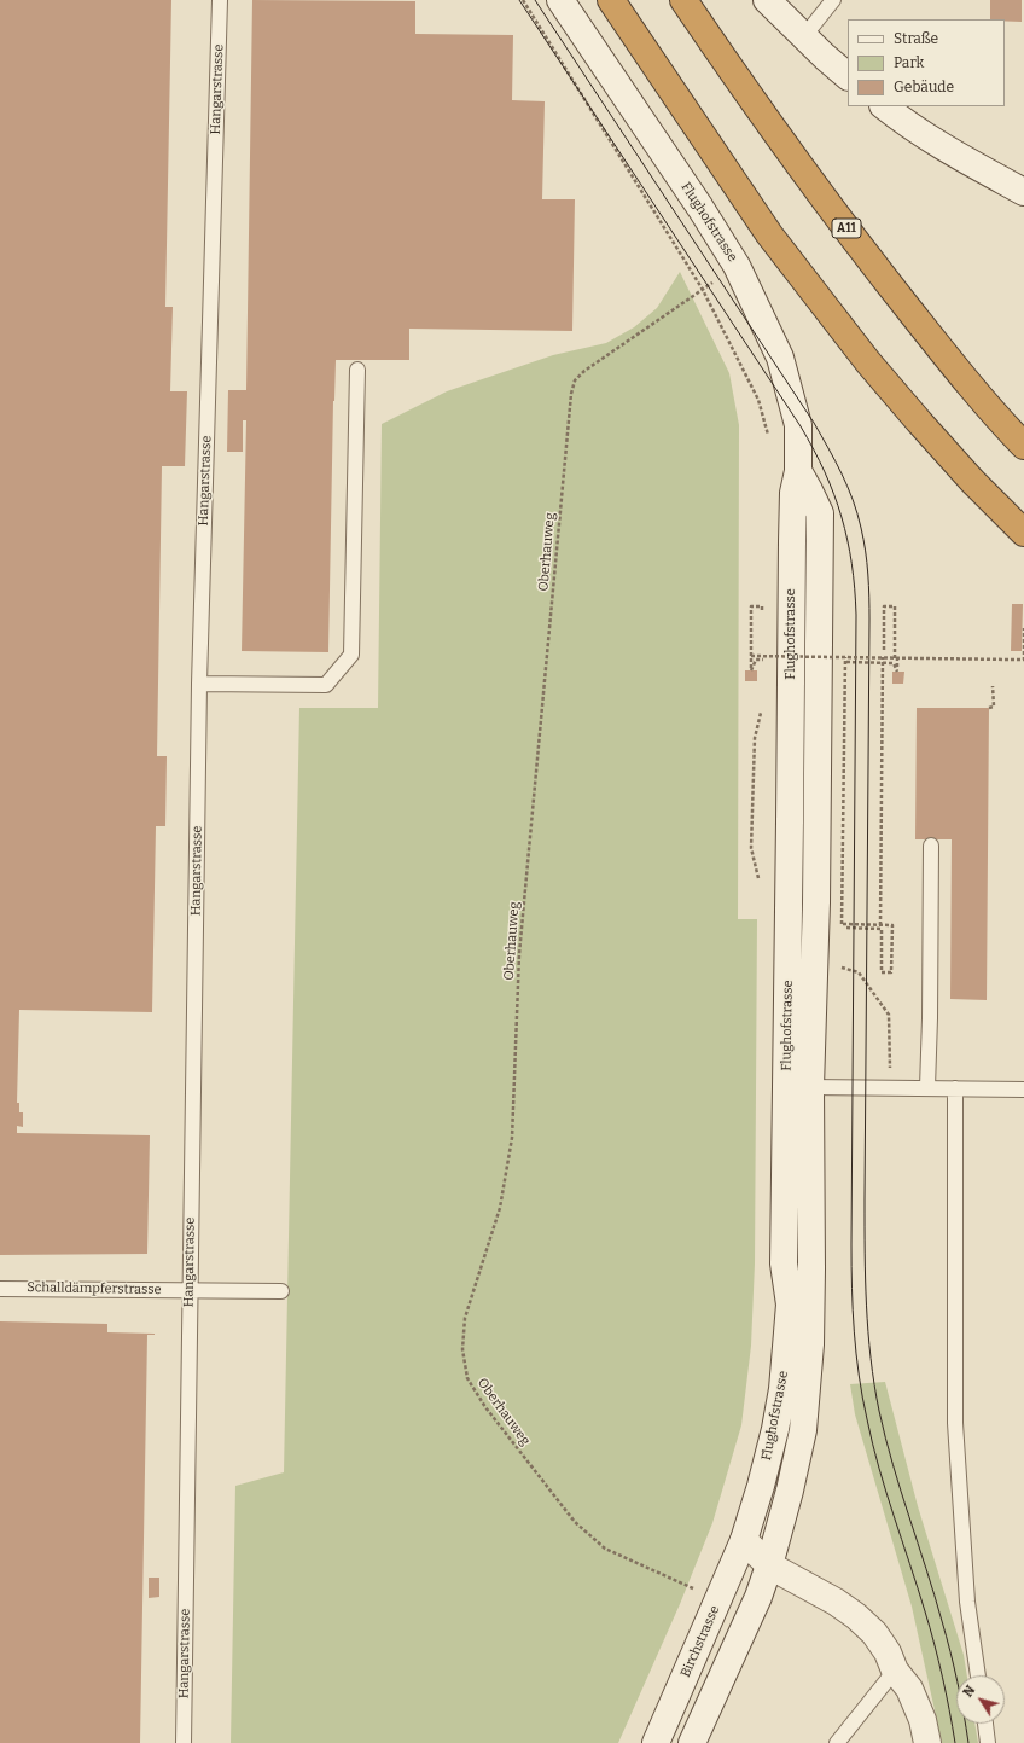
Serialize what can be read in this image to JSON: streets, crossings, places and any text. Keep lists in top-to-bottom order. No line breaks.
{"streets":{"highway":["A11"],"main road":["Flughofstrasse","Birchstrasse"],"lane":["Hangarstrasse","Schalldämpferstrasse"],"path":["Oberhauweg"]},"crossings":[["Hangarstrasse","Schalldämpferstrasse"],["Flughofstrasse","Oberhauweg"],["Flughofstrasse","Birchstrasse"]],"legend":["Straße","Park","Gebäude"],"north":"top left"}
